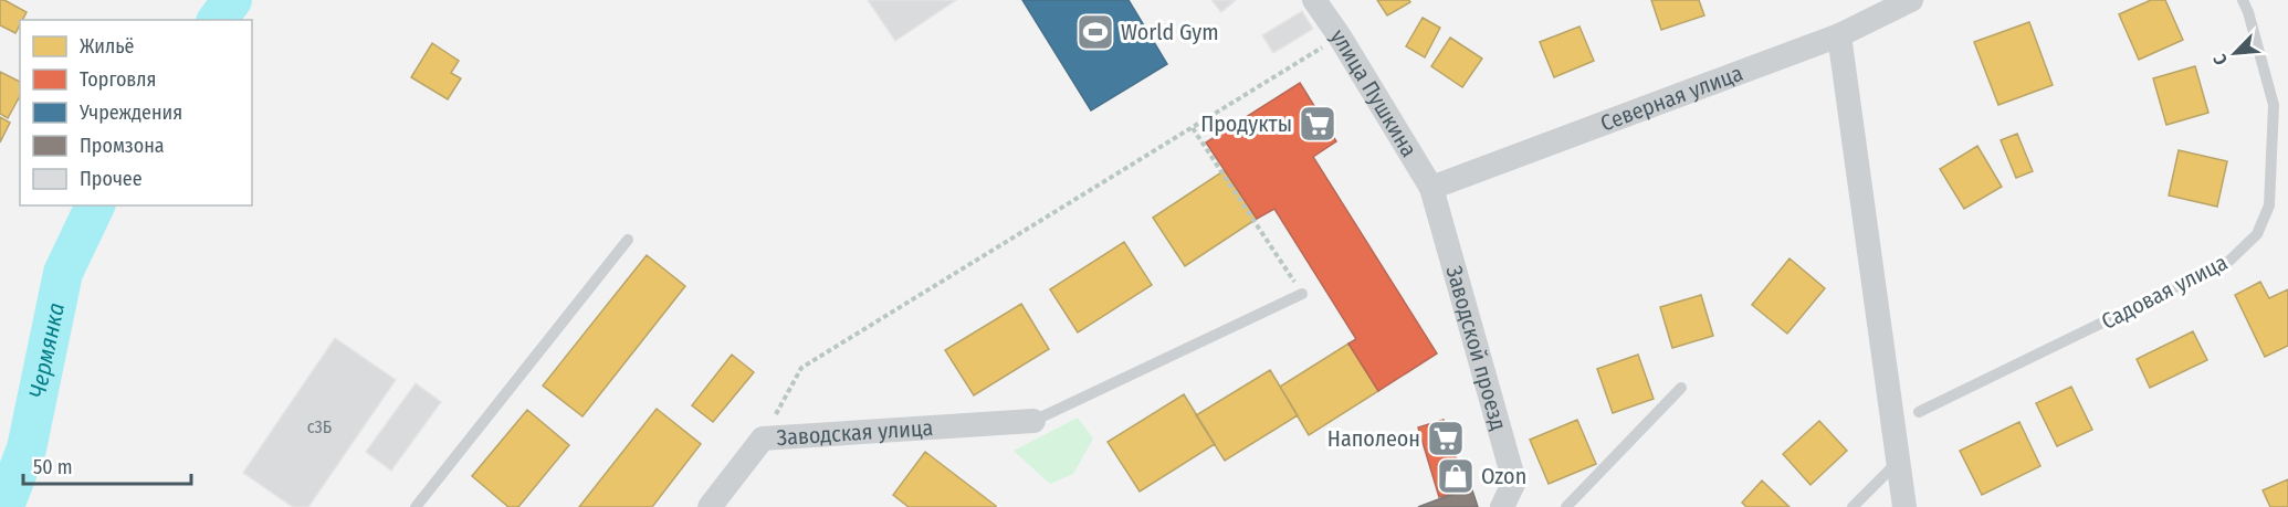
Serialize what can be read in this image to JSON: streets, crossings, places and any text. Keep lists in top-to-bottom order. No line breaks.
{"streets":{"street":["улица Пушкина","Северная улица","Заводской проезд","Заводская улица"],"lane":["Садовая улица"]},"crossings":[["улица Пушкина","Северная улица"],["улица Пушкина","Заводской проезд"],["Северная улица","Заводской проезд"]],"water":["Чермянка"],"places":{"sports":["World Gym"],"supermarket":["Продукты","Наполеон"],"shop":["Ozon"]},"house_numbers":["с3Б"],"legend":["Жильё","Торговля","Учреждения","Промзона","Прочее"],"scale_bar":"50 m","north":"bottom left"}
